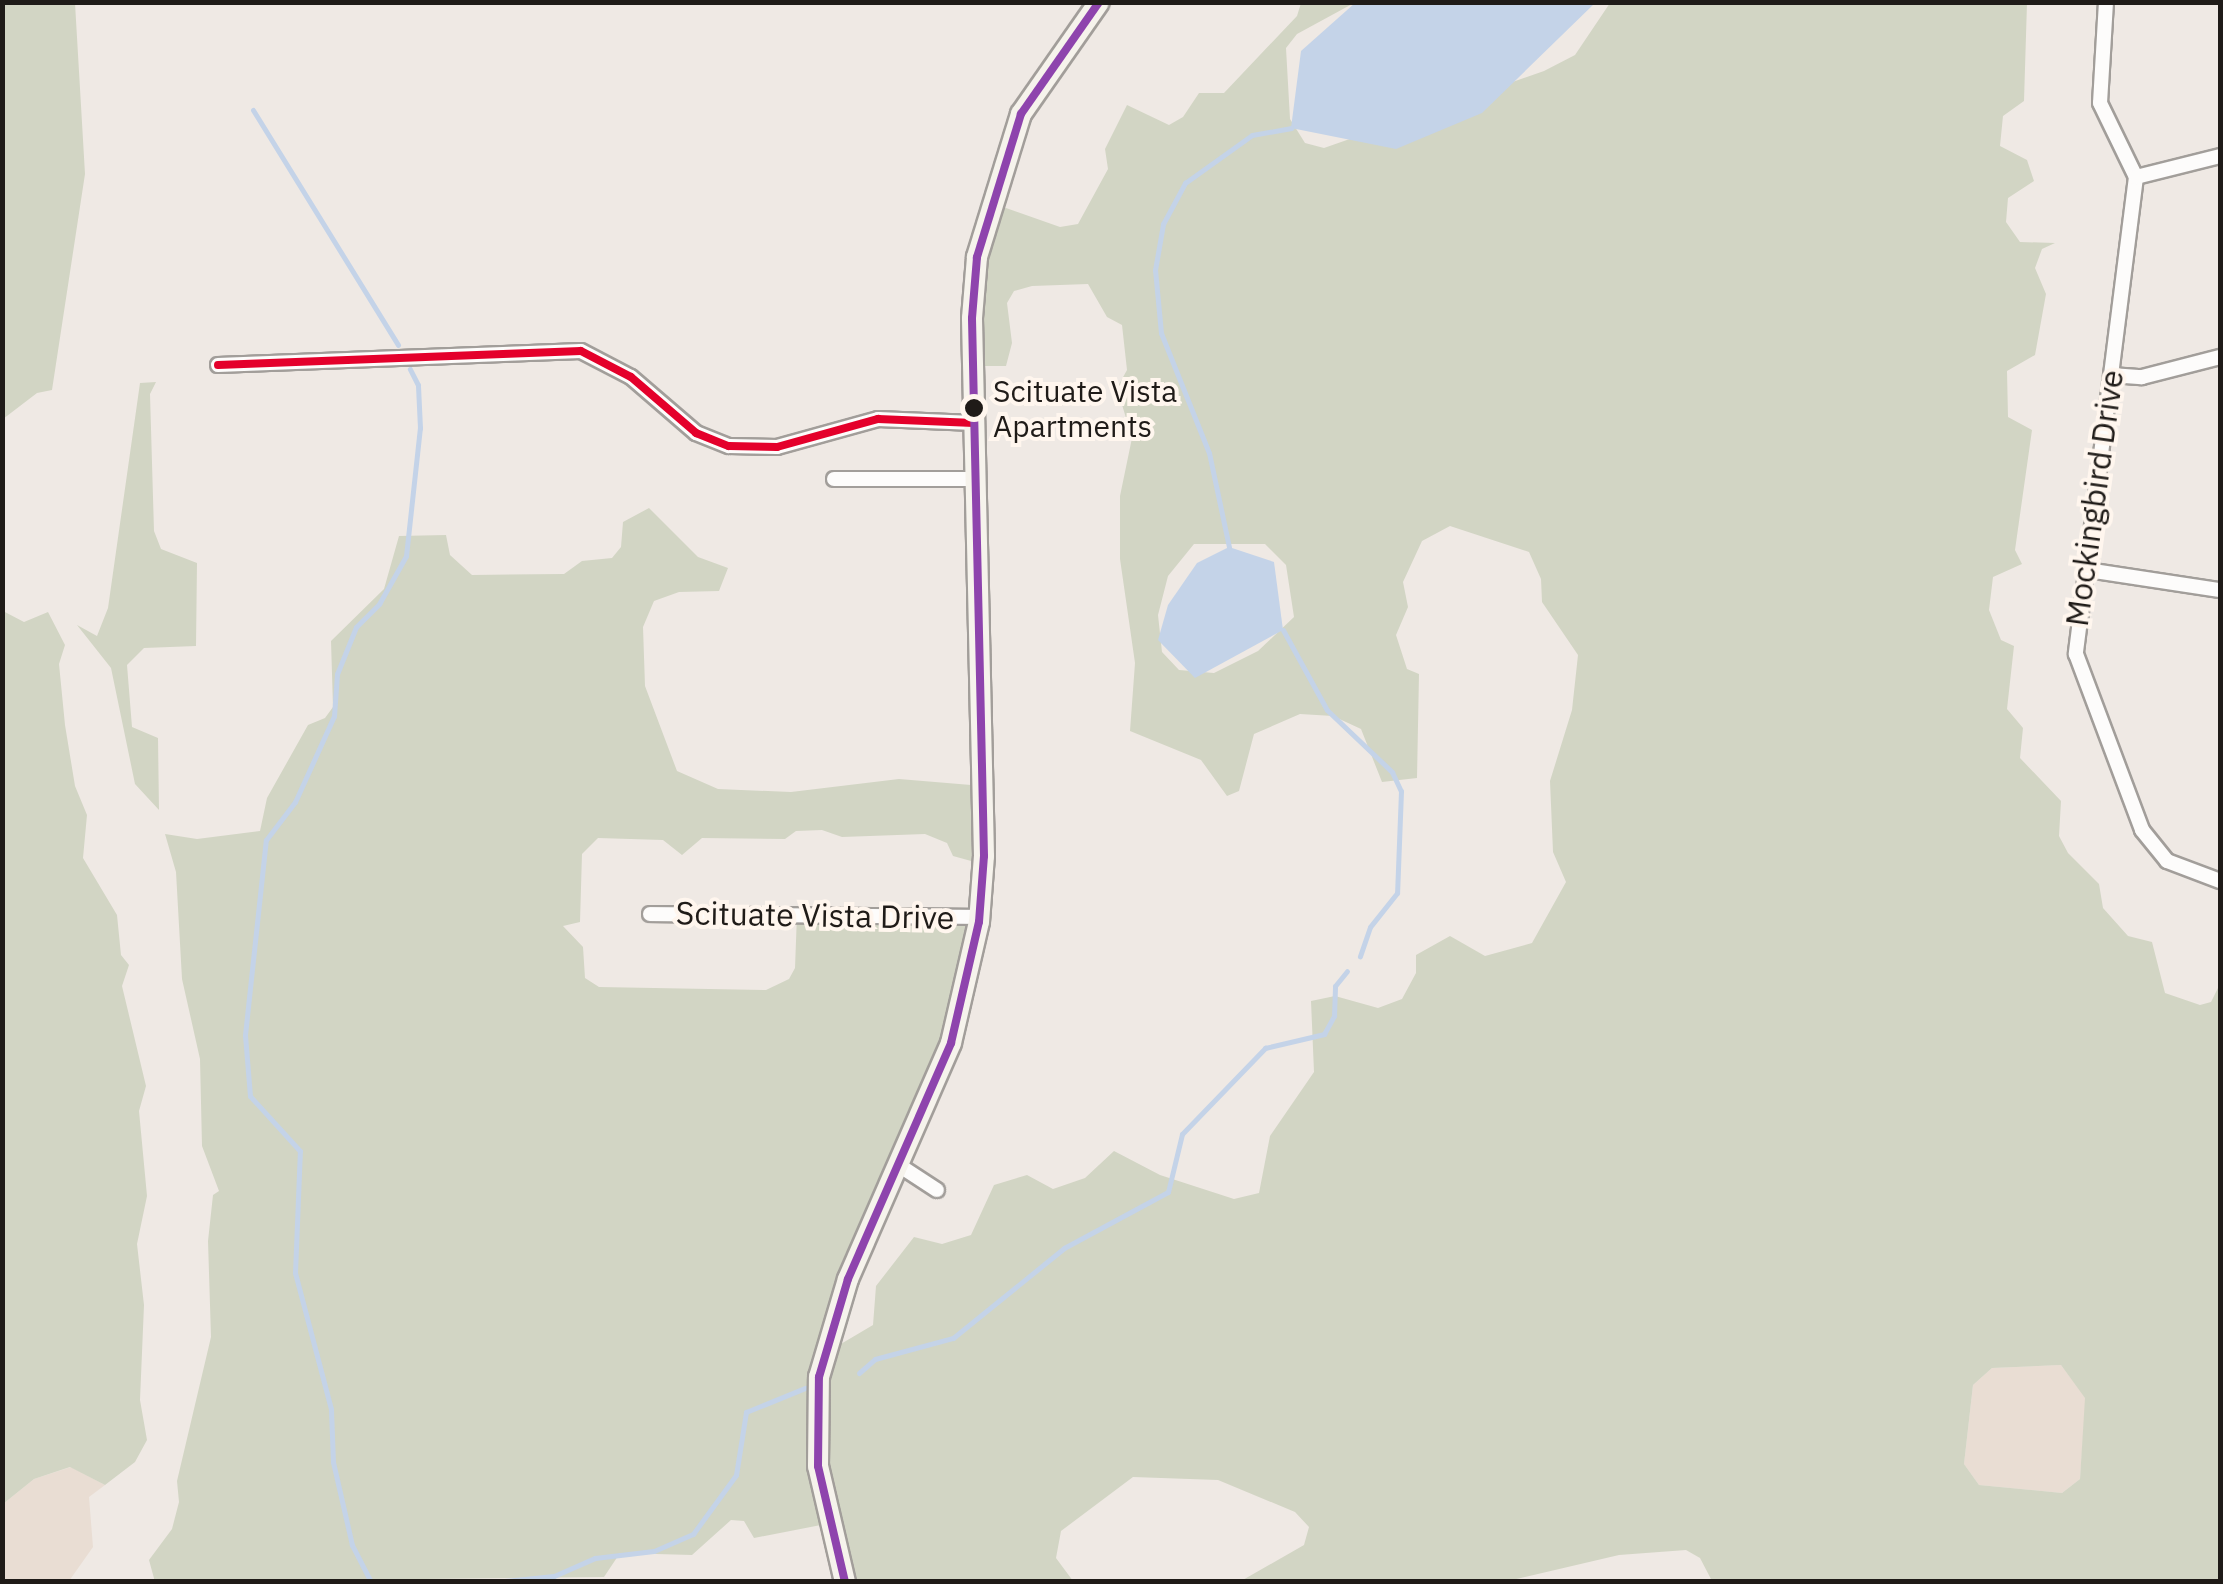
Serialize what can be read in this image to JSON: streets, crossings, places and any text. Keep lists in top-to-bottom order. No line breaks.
{"streets":{"street":["Mockingbird Drive","Scituate Vista Drive"]},"places":["Scituate Vista Apartments"]}
